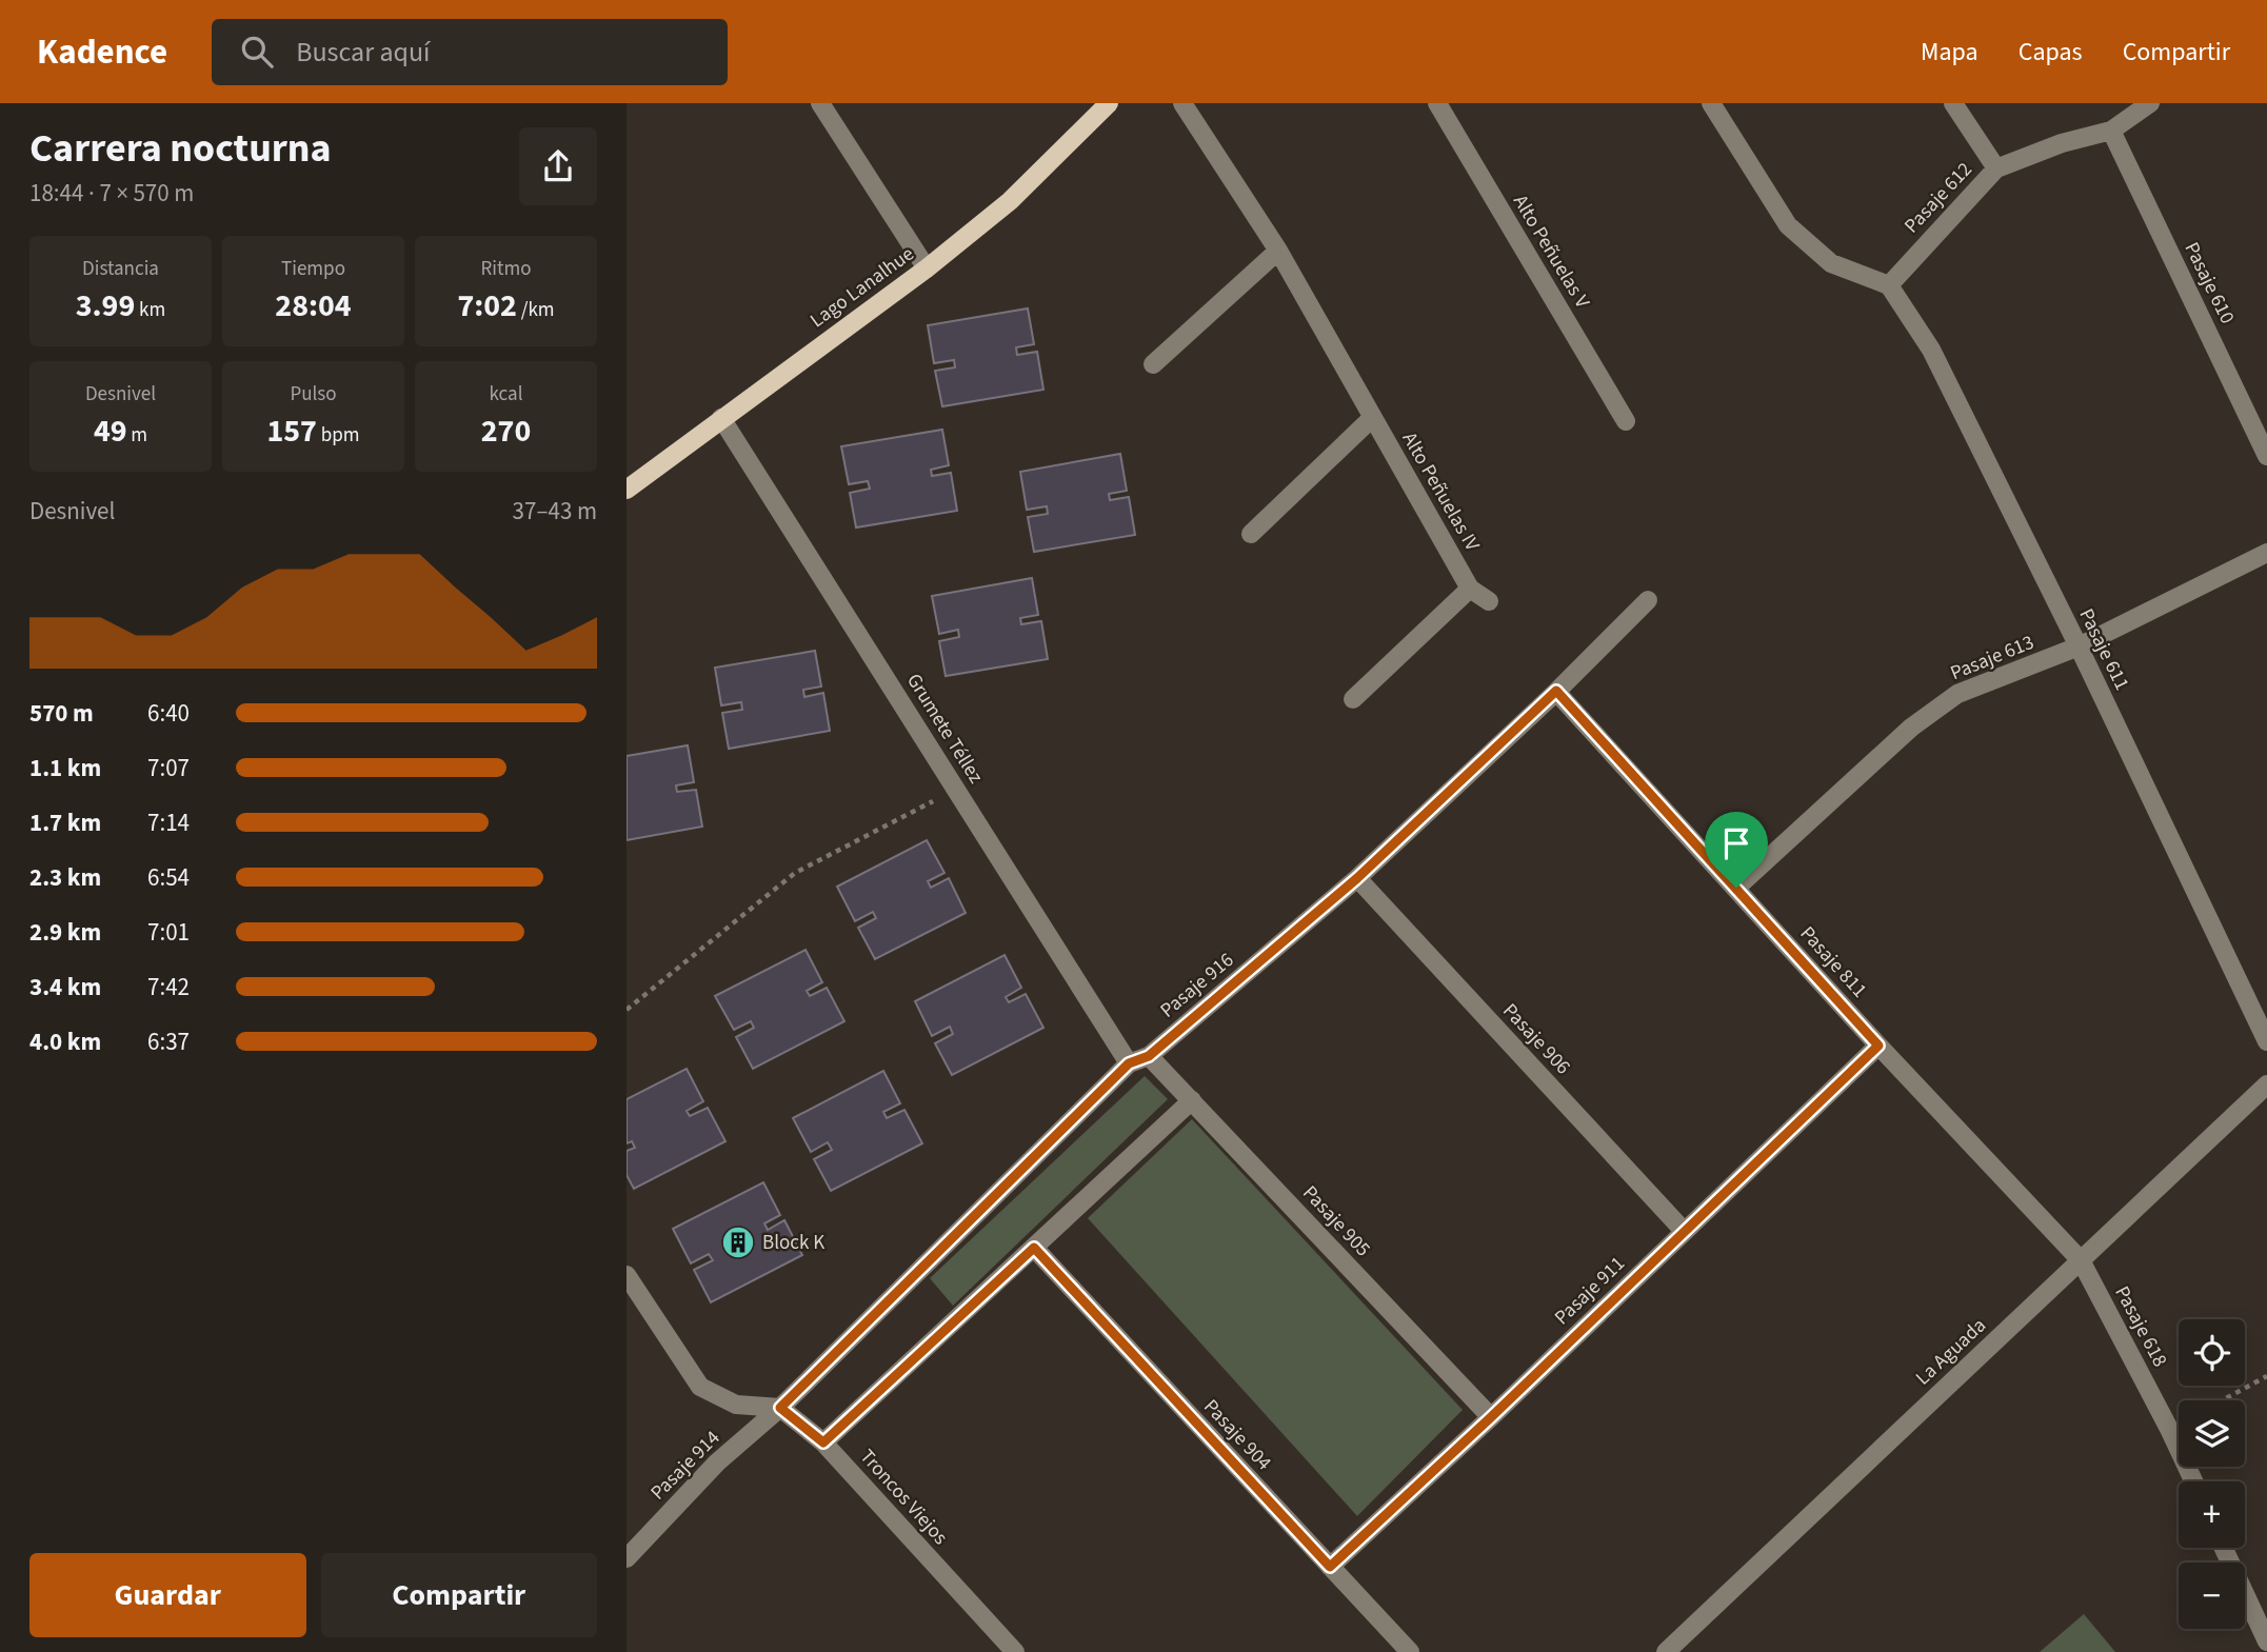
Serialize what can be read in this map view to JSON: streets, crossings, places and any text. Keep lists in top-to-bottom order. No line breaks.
{"streets":{"main road":["Lago Lanalhue"],"street":["Pasaje 612","Alto Peñuelas V","Pasaje 610","Alto Peñuelas IV","Pasaje 611","Pasaje 613","Grumete Téllez","Pasaje 811","Pasaje 916","Pasaje 906","Pasaje 905","Pasaje 911","Pasaje 618","La Aguada","Pasaje 904","Pasaje 914","Troncos Viejos"]},"crossings":[["Pasaje 612","Pasaje 610"],["Pasaje 612","Pasaje 611"],["Lago Lanalhue","Grumete Téllez"],["Pasaje 611","Pasaje 613"],["Pasaje 613","Pasaje 811"],["Grumete Téllez","Pasaje 916"],["Pasaje 811","Pasaje 916"],["Pasaje 811","Pasaje 911"],["Pasaje 811","Pasaje 618"],["Pasaje 811","La Aguada"],["Pasaje 916","Pasaje 906"],["Pasaje 916","Pasaje 905"],["Pasaje 916","Pasaje 914"],["Pasaje 916","Troncos Viejos"],["Pasaje 906","Pasaje 911"],["Pasaje 905","Pasaje 911"],["Pasaje 911","Pasaje 904"],["Pasaje 618","La Aguada"],["Pasaje 914","Troncos Viejos"]],"places":{"building":["Block K"]},"page":{"header":"Kadence","search":"Buscar aquí","nav":["Mapa","Capas","Compartir"],"heading":["Carrera nocturna","18:44 · 7 × 570 m"],"stats":[["Distancia","3.99 km"],["Tiempo","28:04"],["Ritmo","7:02 /km"],["Desnivel","49 m"],["Pulso","157 bpm"],["kcal","270"]],"chart":["Desnivel","37–43 m"],"list":[{"name":"570 m","note":"6:40"},{"name":"1.1 km","note":"7:07"},{"name":"1.7 km","note":"7:14"},{"name":"2.3 km","note":"6:54"},{"name":"2.9 km","note":"7:01"},{"name":"3.4 km","note":"7:42"},{"name":"4.0 km","note":"6:37"}],"map_buttons":["+","−"],"buttons":["Guardar","Compartir"]}}
